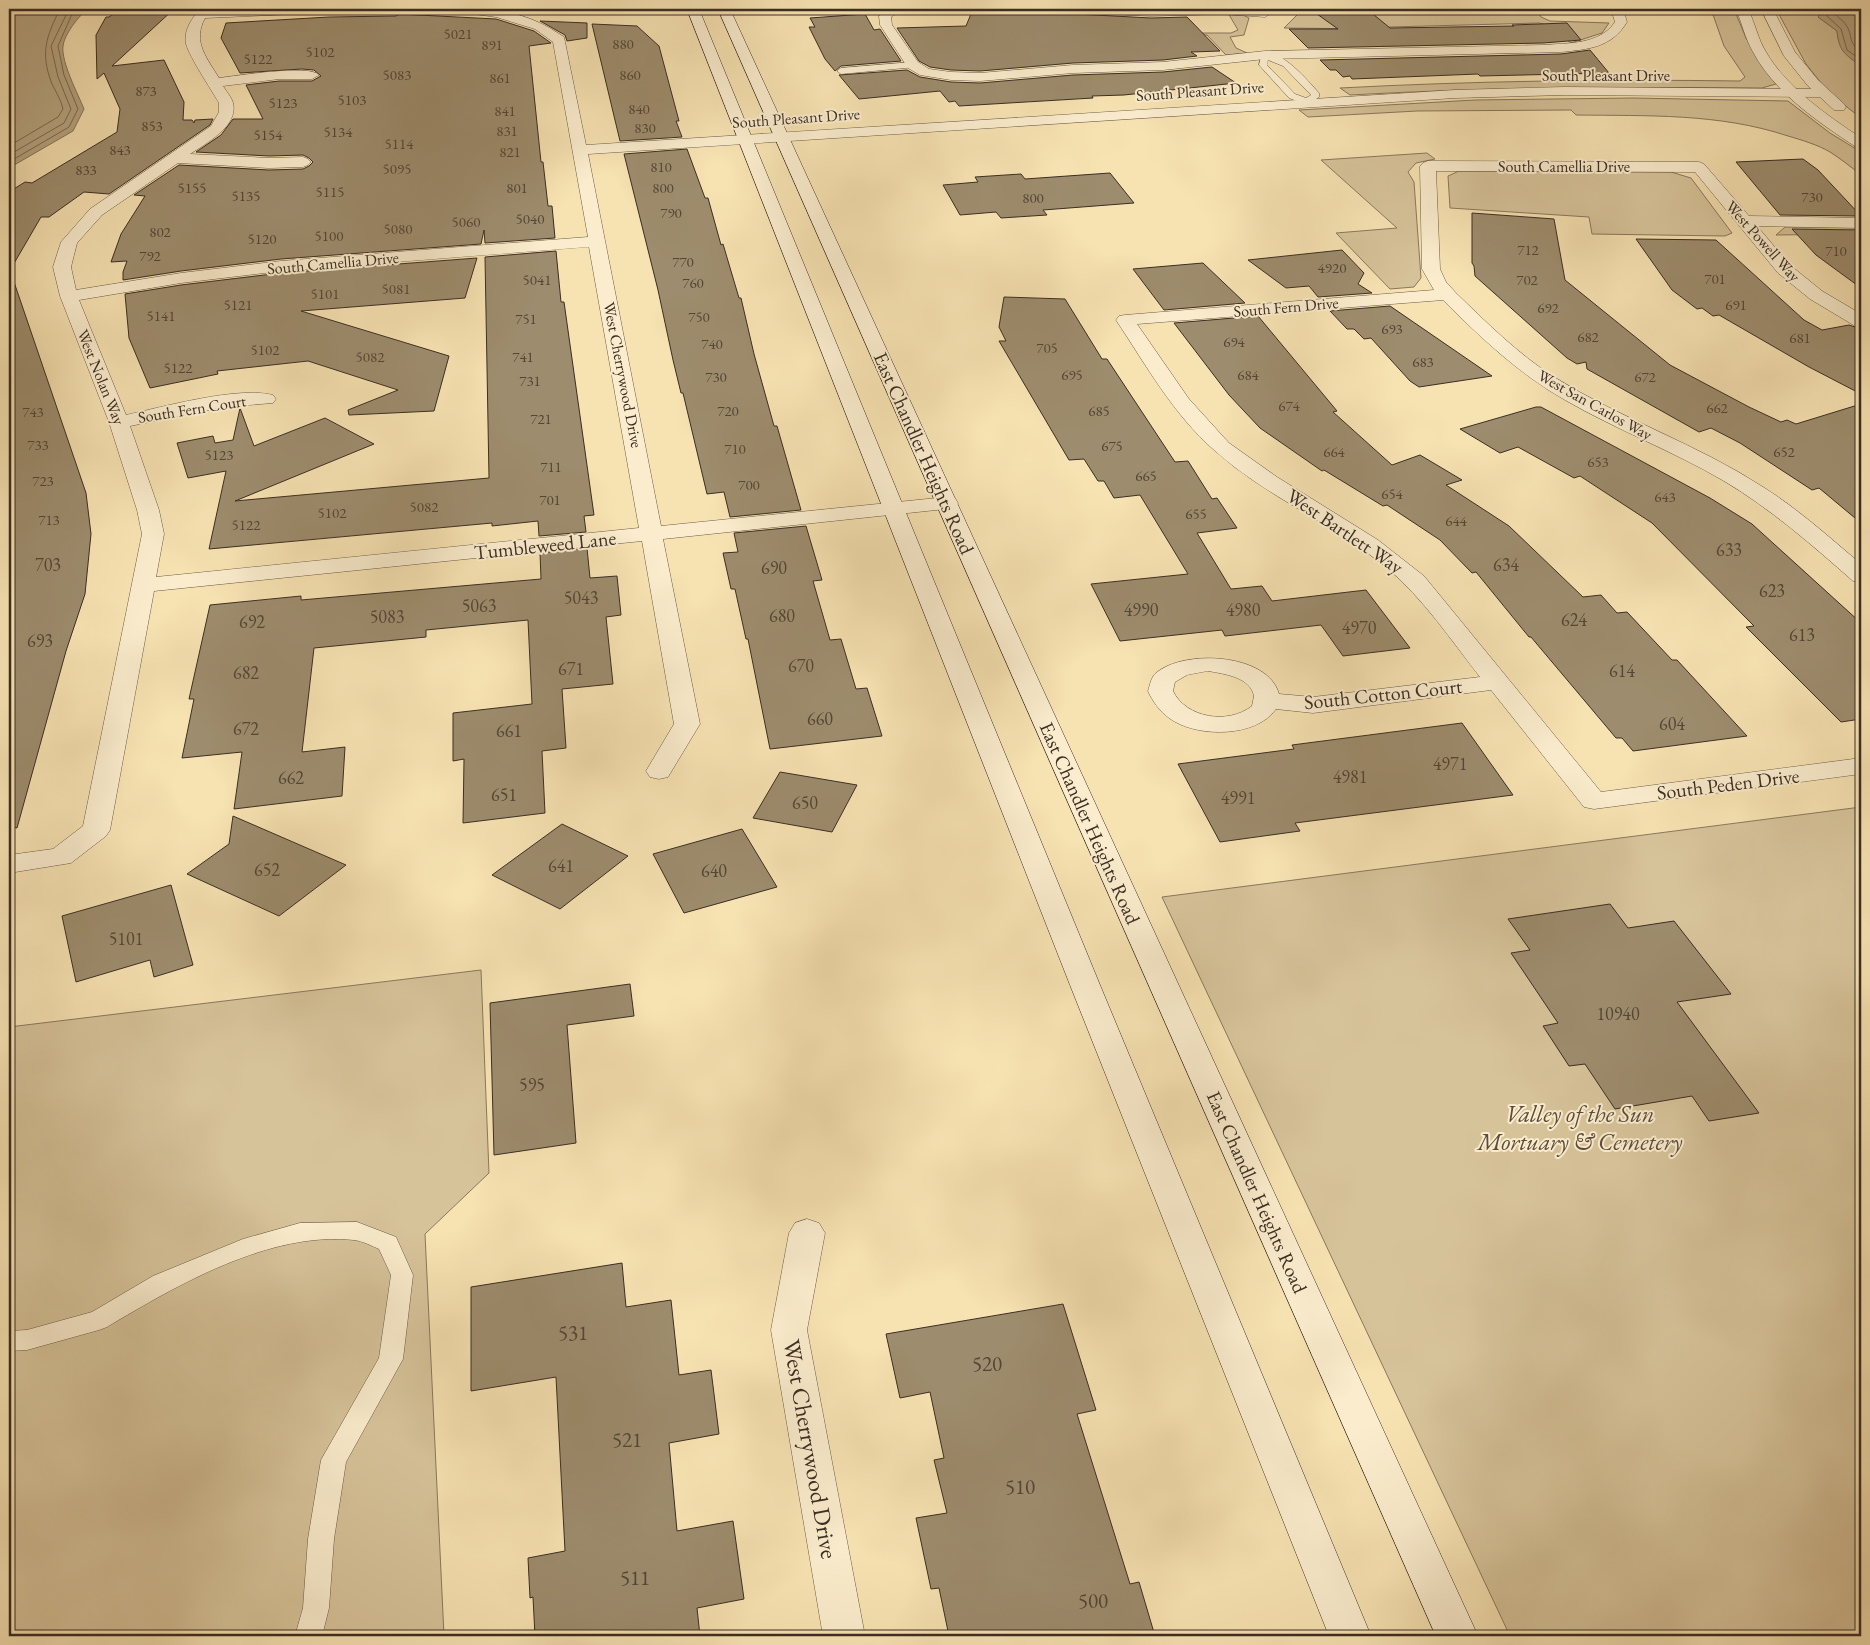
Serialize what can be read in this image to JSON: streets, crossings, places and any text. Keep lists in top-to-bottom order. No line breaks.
{"streets":{"street":["South Pleasant Drive","South Camellia Drive","West Powell Way","South Fern Drive","West Cherrywood Drive","West Nolan Way","West San Carlos Way","South Fern Court","East Chandler Heights Road","West Bartlett Way","Tumbleweed Lane","South Cotton Court","South Peden Drive"]},"crossings":[["South Pleasant Drive","West Cherrywood Drive"],["South Pleasant Drive","East Chandler Heights Road"],["South Camellia Drive","West Powell Way"],["South Camellia Drive","West Cherrywood Drive"],["South Camellia Drive","West Nolan Way"],["South Camellia Drive","West San Carlos Way"],["South Fern Drive","West San Carlos Way"],["South Fern Drive","West Bartlett Way"],["West Cherrywood Drive","Tumbleweed Lane"],["West Nolan Way","South Fern Court"],["West Nolan Way","Tumbleweed Lane"],["East Chandler Heights Road","Tumbleweed Lane"],["West Bartlett Way","South Cotton Court"],["West Bartlett Way","South Peden Drive"]],"parks":["Valley of the Sun Mortuary & Cemetery"],"house_numbers":["5021","880","891","5102","5122","5083","860","861","873","5103","5123","840","841","853","830","831","5134","5154","5114","843","821","810","5095","833","5155","801","800","5115","5135","730","800","790","5040","5060","5080","802","5100","5120","712","710","792","770","4920","701","5041","702","760","5081","5101","5121","691","692","5141","750","751","693","682","681","694","740","705","5102","5082","741","683","5122","695","684","730","672","731","674","662","720","685","743","721","733","675","710","664","652","5123","653","711","665","723","700","654","643","701","5082","5102","655","713","644","5122","633","703","634","690","623","5043","5063","4990","4980","680","5083","624","692","4970","613","693","670","671","614","682","660","604","672","661","4971","4981","662","651","4991","650","641","652","640","5101","10940","595","531","520","521","510","511","500"]}
